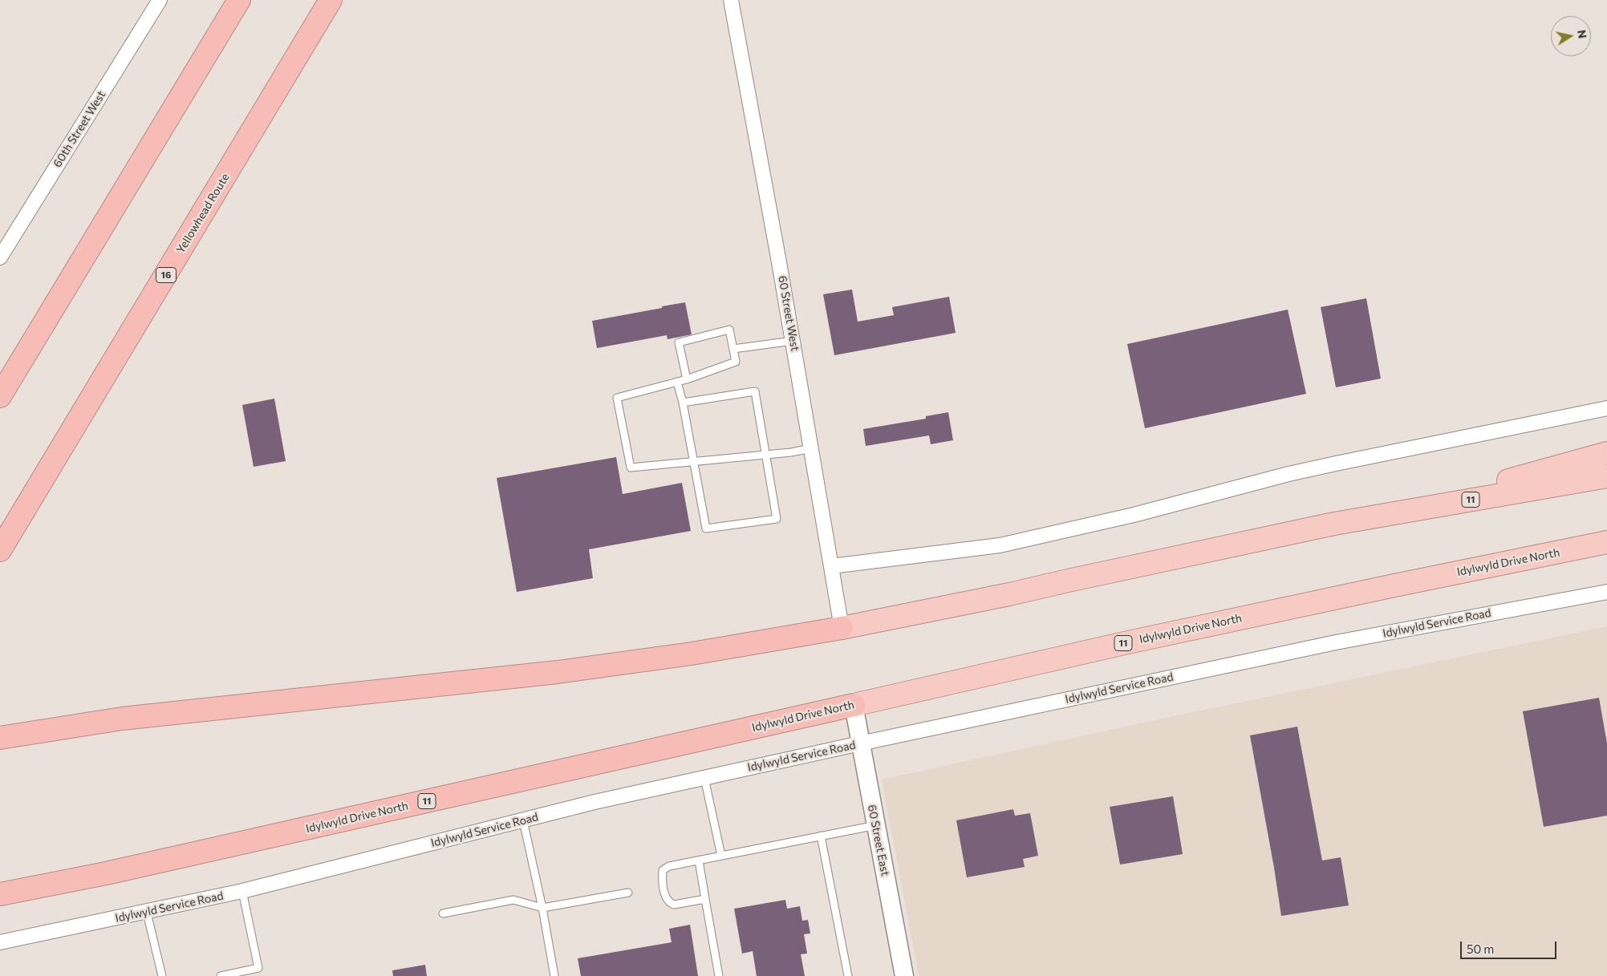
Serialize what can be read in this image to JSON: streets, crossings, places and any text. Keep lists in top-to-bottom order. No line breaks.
{"streets":{"highway":["Yellowhead Route","16","11","Idylwyld Drive North"],"street":["60th Street West","60 Street West","Idylwyld Service Road","60 Street East"]},"crossings":[["60 Street West","11"],["Idylwyld Drive North","60 Street East"],["Idylwyld Service Road","60 Street East"]],"scale_bar":"50 m","north":"right"}
